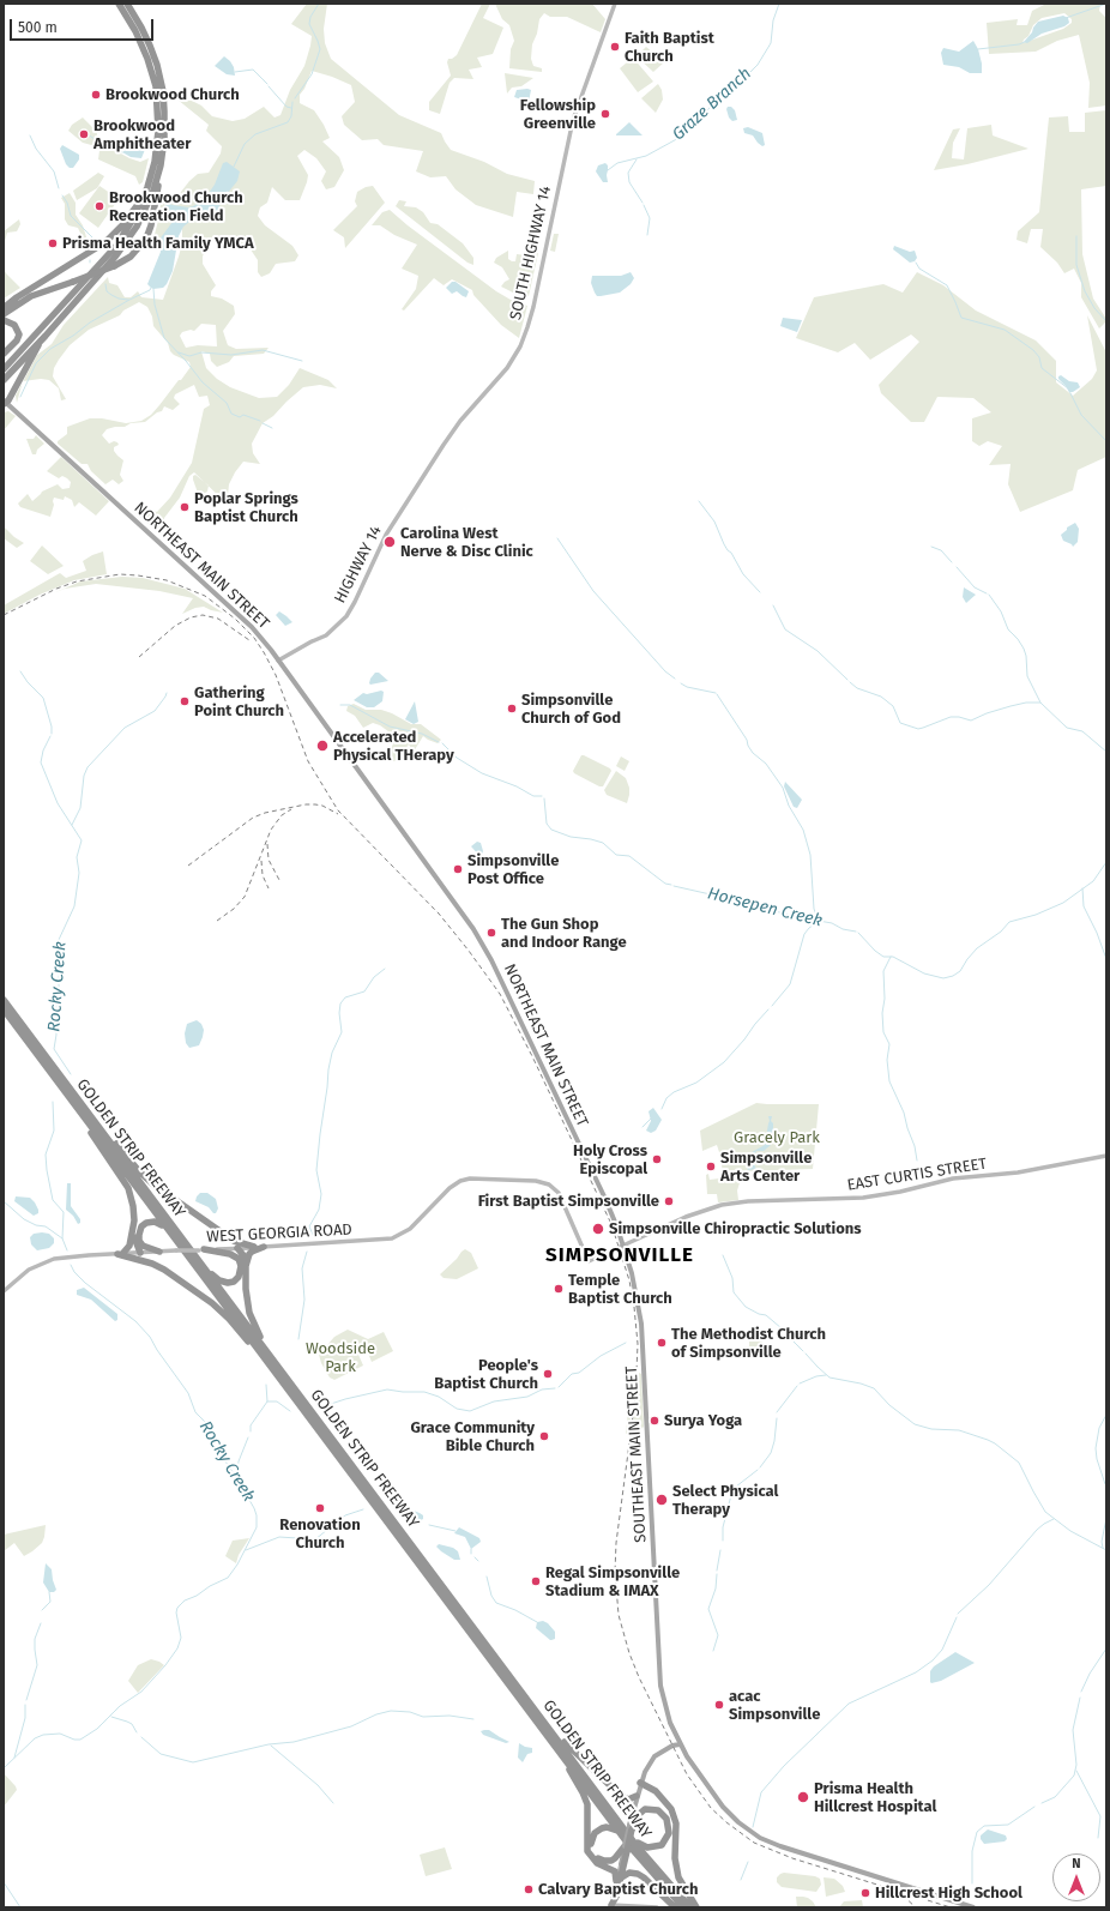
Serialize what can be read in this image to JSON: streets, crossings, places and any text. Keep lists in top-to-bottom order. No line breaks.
{"streets":{"highway":["GOLDEN STRIP FREEWAY"],"main road":["SOUTH HIGHWAY 14","HIGHWAY 14","NORTHEAST MAIN STREET","EAST CURTIS STREET","WEST GEORGIA ROAD","SOUTHEAST MAIN STREET"]},"crossings":[["SOUTH HIGHWAY 14","HIGHWAY 14"],["HIGHWAY 14","NORTHEAST MAIN STREET"],["NORTHEAST MAIN STREET","EAST CURTIS STREET"],["NORTHEAST MAIN STREET","SOUTHEAST MAIN STREET"],["EAST CURTIS STREET","WEST GEORGIA ROAD"],["EAST CURTIS STREET","SOUTHEAST MAIN STREET"]],"districts":["SIMPSONVILLE"],"water":["Graze Branch","Horsepen Creek","Rocky Creek"],"parks":["Gracely Park","Woodside Park"],"places":["Faith Baptist Church","Brookwood Church","Fellowship Greenville","Brookwood Amphitheater","Brookwood Church Recreation Field","Prisma Health Family YMCA","Poplar Springs Baptist Church","Carolina West Nerve & Disc Clinic","Gathering Point Church","Simpsonville Church of God","Accelerated Physical THerapy","Simpsonville Post Office","The Gun Shop and Indoor Range","Holy Cross Episcopal","Simpsonville Arts Center","First Baptist Simpsonville","Simpsonville Chiropractic Solutions","Temple Baptist Church","The Methodist Church of Simpsonville","People's Baptist Church","Surya Yoga","Grace Community Bible Church","Select Physical Therapy","Renovation Church","Regal Simpsonville Stadium & IMAX","acac Simpsonville","Prisma Health Hillcrest Hospital","Calvary Baptist Church","Hillcrest High School"],"scale_bar":"500 m","north":"top"}
